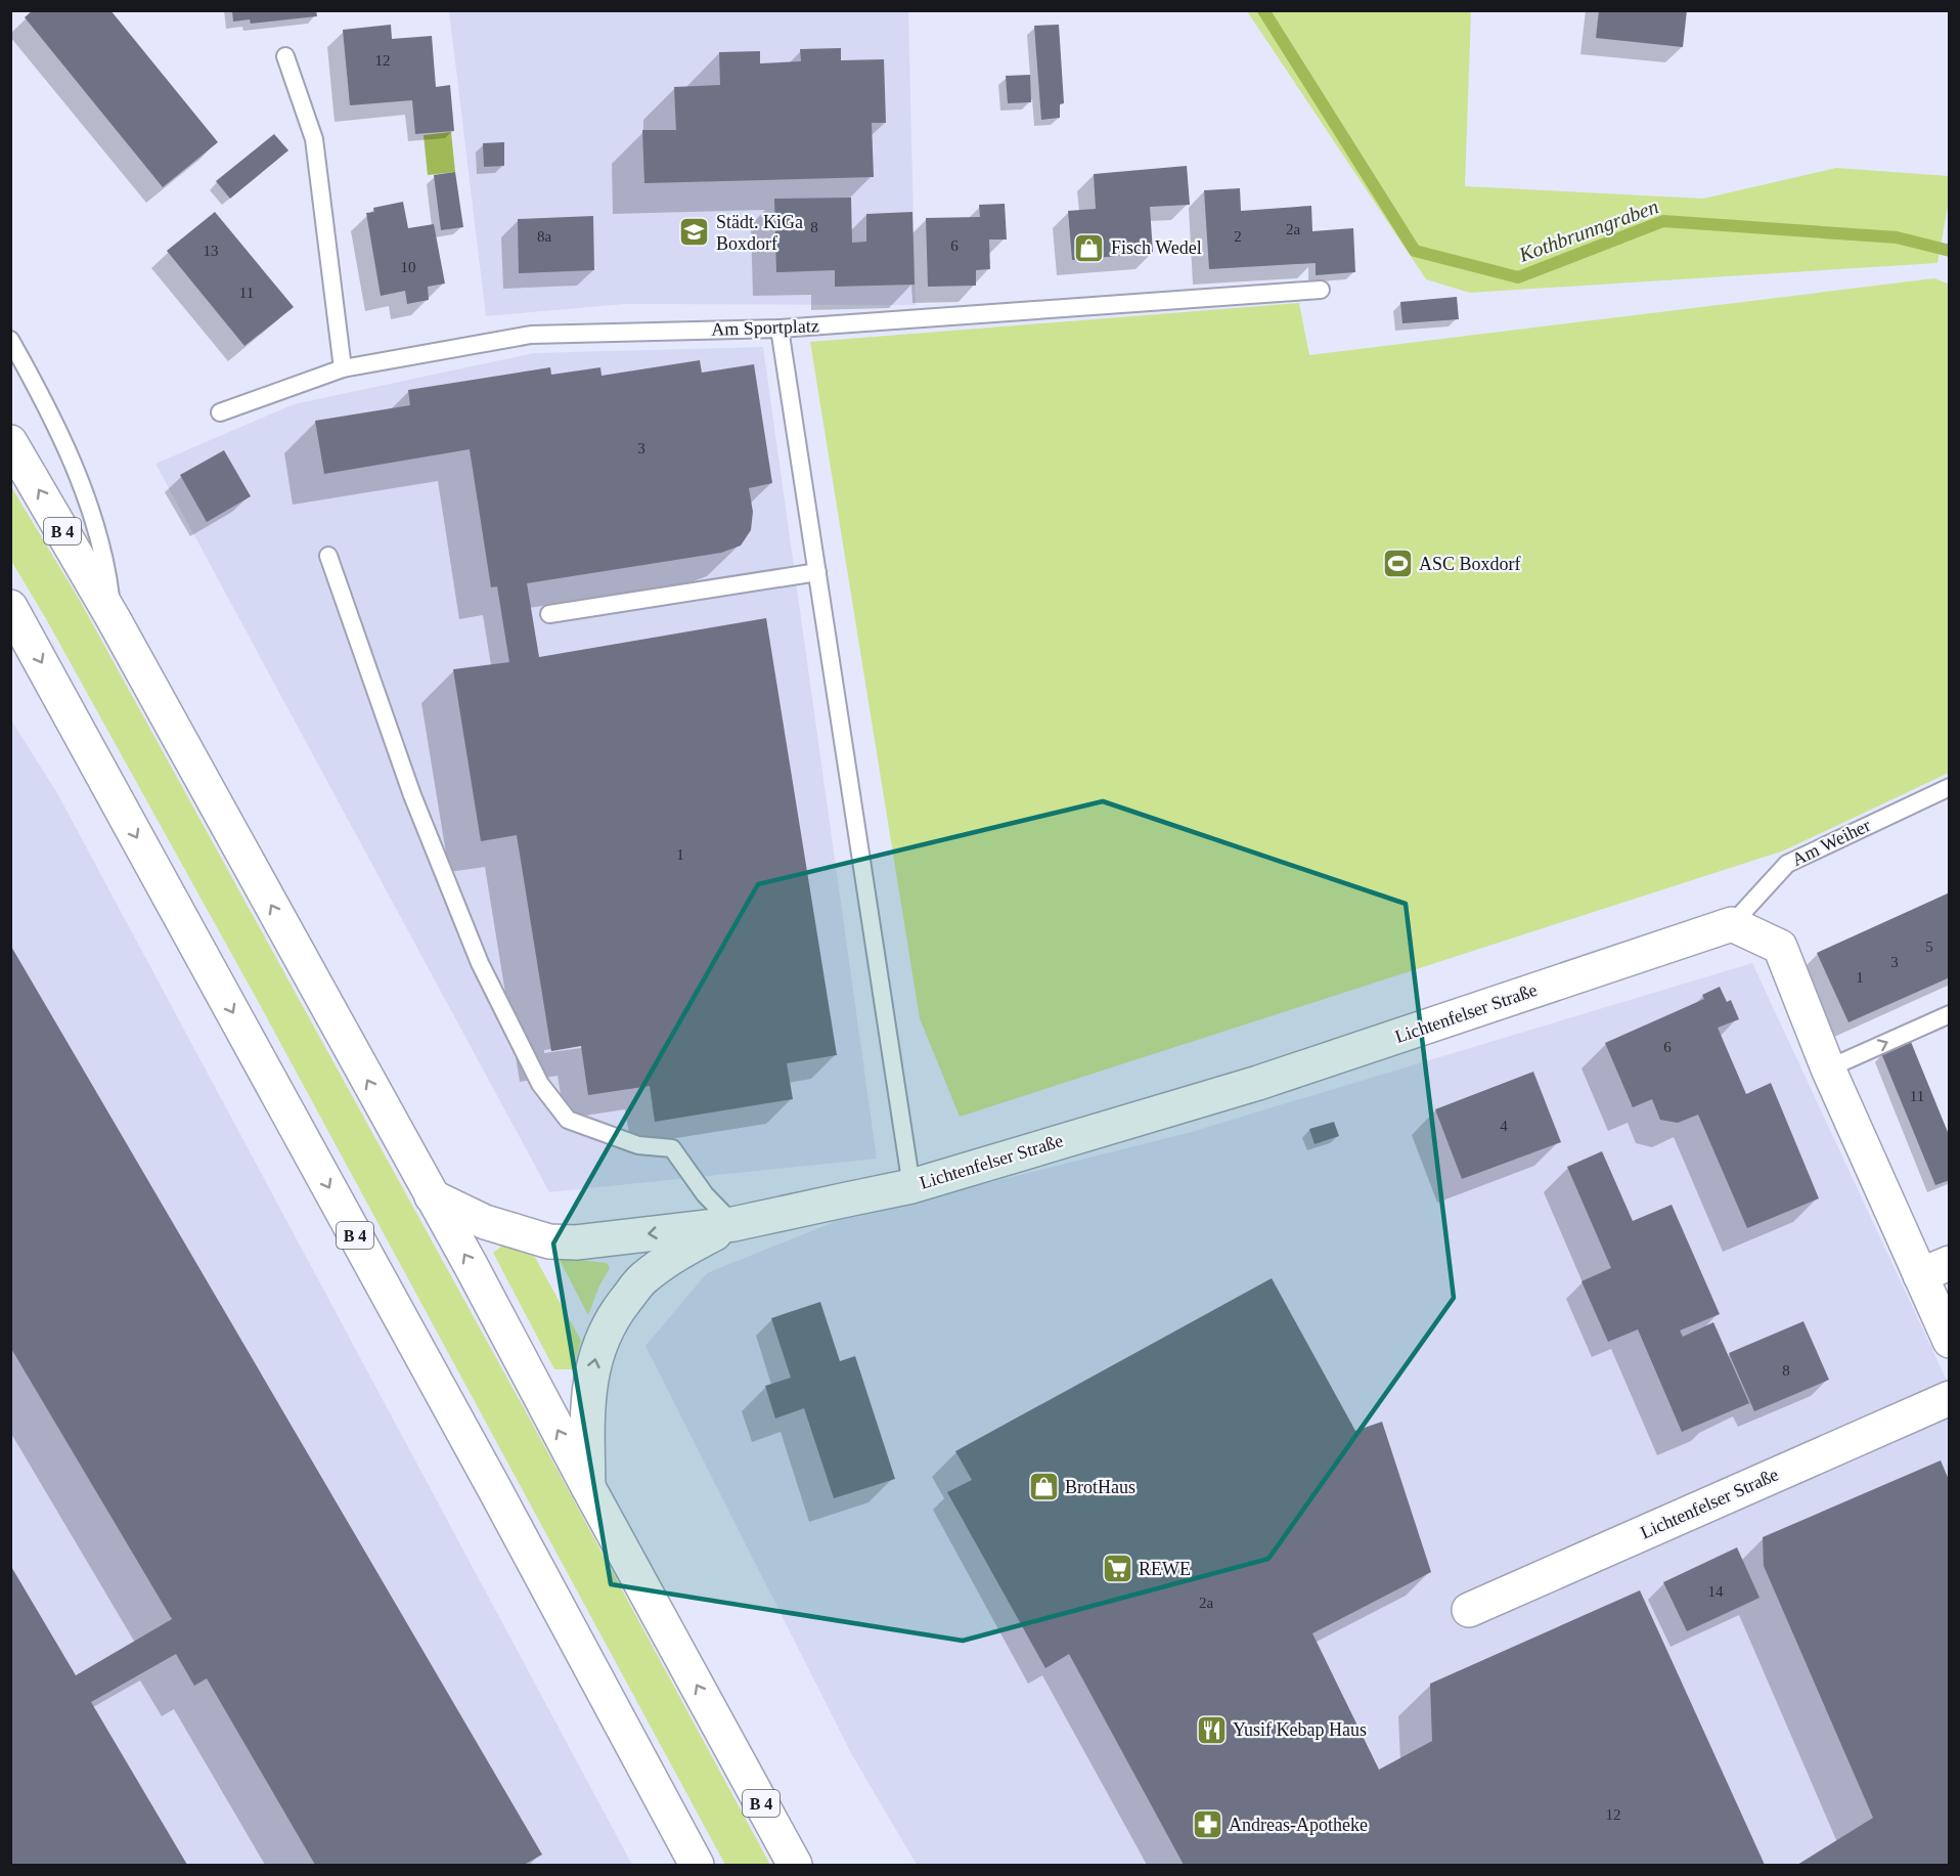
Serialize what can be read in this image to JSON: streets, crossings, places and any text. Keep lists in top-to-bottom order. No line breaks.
{"streets":{"main road":["B 4","Lichtenfelser Straße"],"lane":["Am Sportplatz","Am Weiher"]},"crossings":[["B 4","Lichtenfelser Straße"],["Am Weiher","Lichtenfelser Straße"]],"water":["Kothbrunngraben"],"places":{"school or university":["Städt. KiGa Boxdorf"],"shop":["Fisch Wedel","BrotHaus"],"sports":["ASC Boxdorf"],"supermarket":["REWE"],"restaurant":["Yusif Kebap Haus"],"pharmacy":["Andreas-Apotheke"]},"house_numbers":["12","8","2a","8a","2","6","13","10","11","3","1","5","3","1","6","11","4","8","14","2a","12"]}
